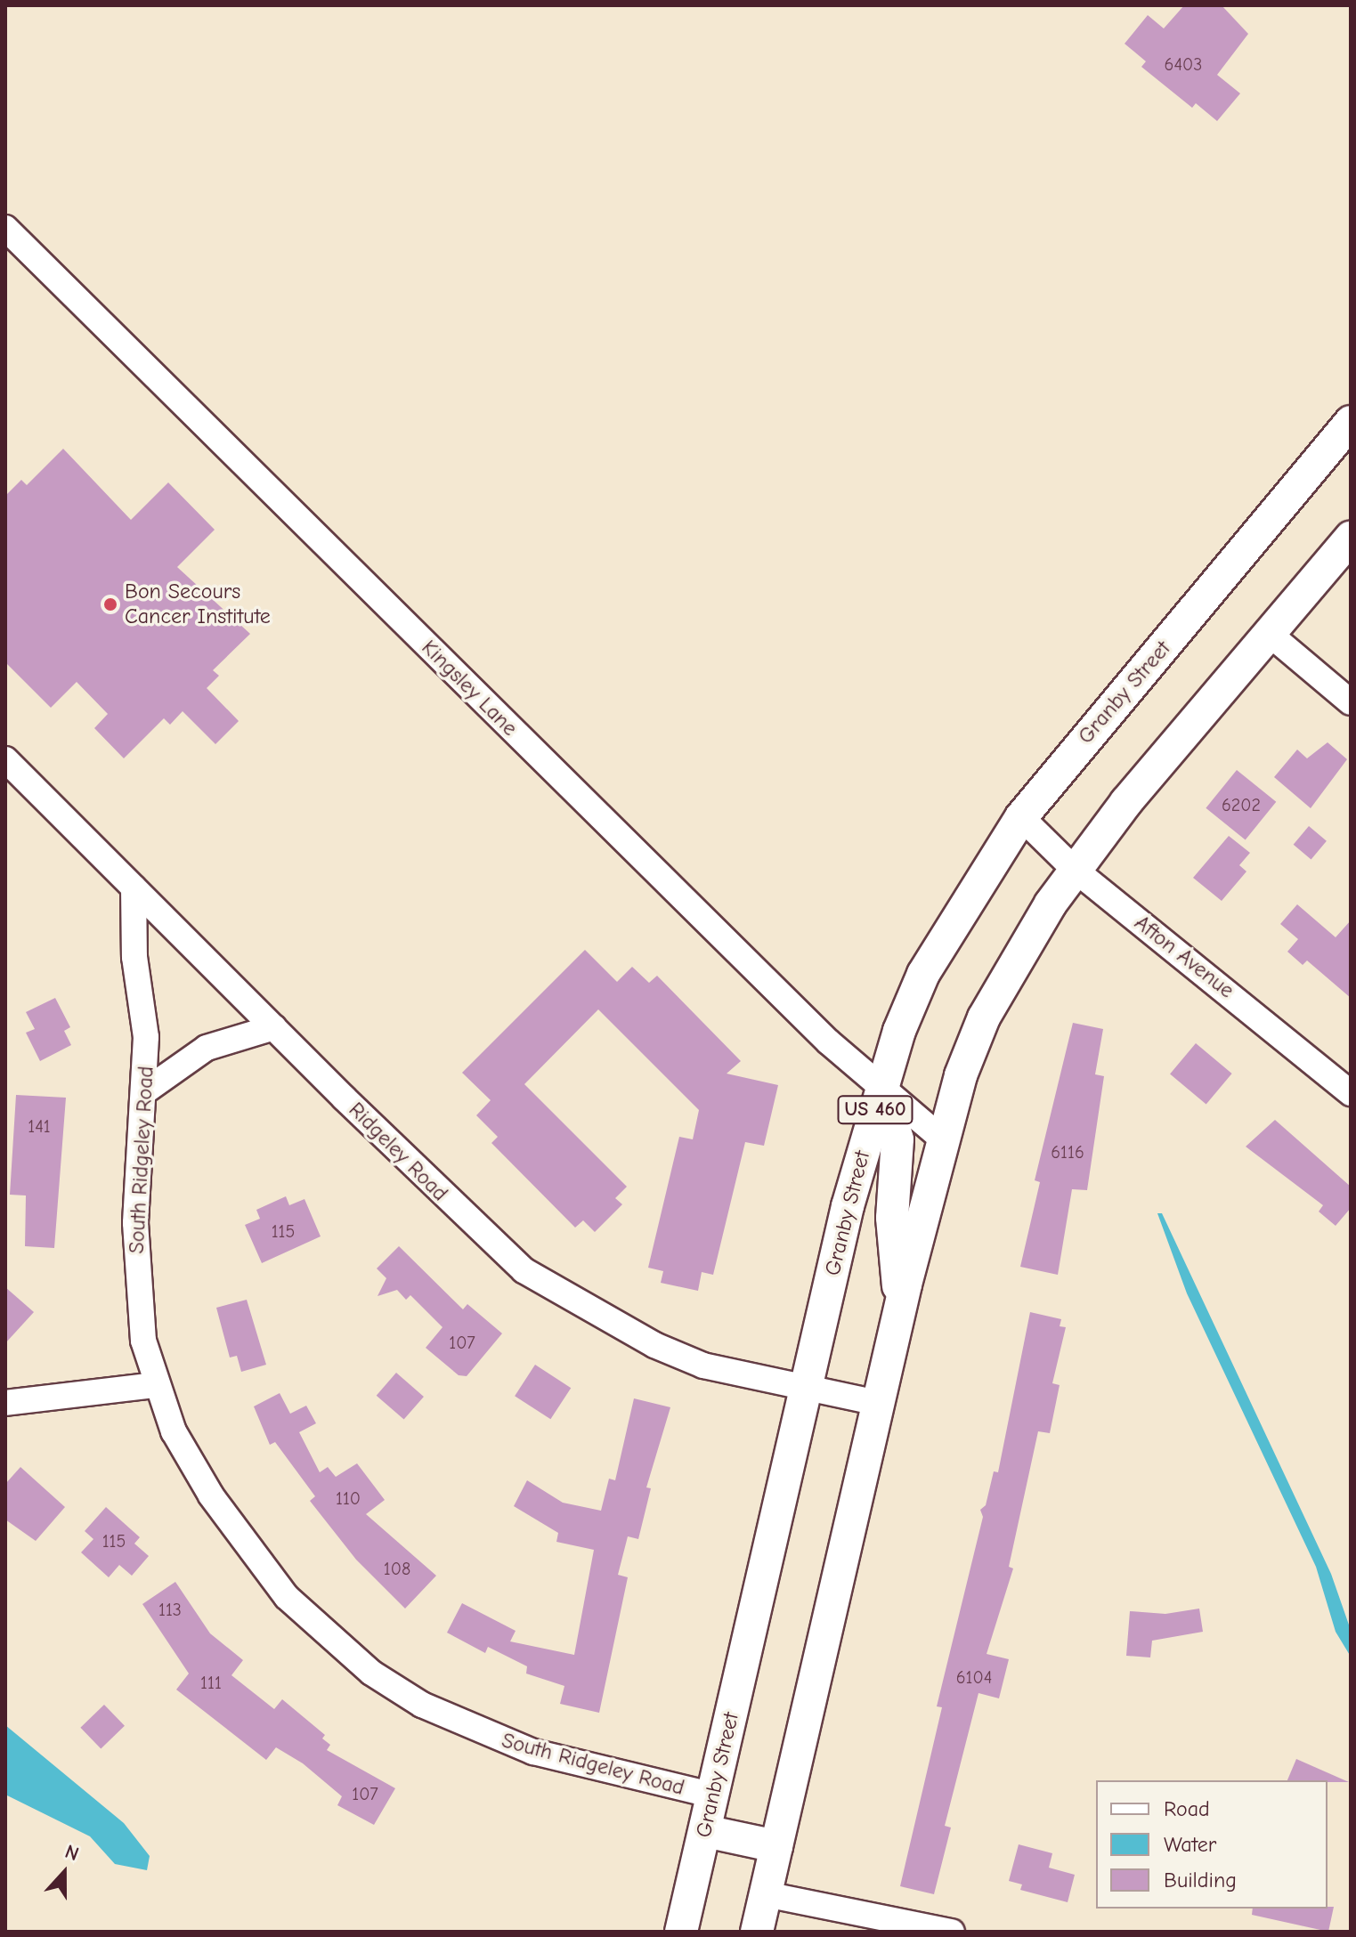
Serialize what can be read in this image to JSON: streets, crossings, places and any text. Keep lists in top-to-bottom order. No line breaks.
{"streets":{"main road":["Granby Street","US 460"],"street":["Kingsley Lane","Afton Avenue","Ridgeley Road","South Ridgeley Road"]},"crossings":[["Kingsley Lane","Granby Street"],["Kingsley Lane","US 460"],["Granby Street","Afton Avenue"],["Granby Street","Ridgeley Road"],["Granby Street","South Ridgeley Road"],["Afton Avenue","US 460"],["US 460","Ridgeley Road"],["Ridgeley Road","South Ridgeley Road"]],"places":["Bon Secours Cancer Institute"],"house_numbers":["6403","6202","141","6116","115","107","110","115","108","113","6104","111","107"],"legend":["Road","Water","Building"],"north":"top"}
